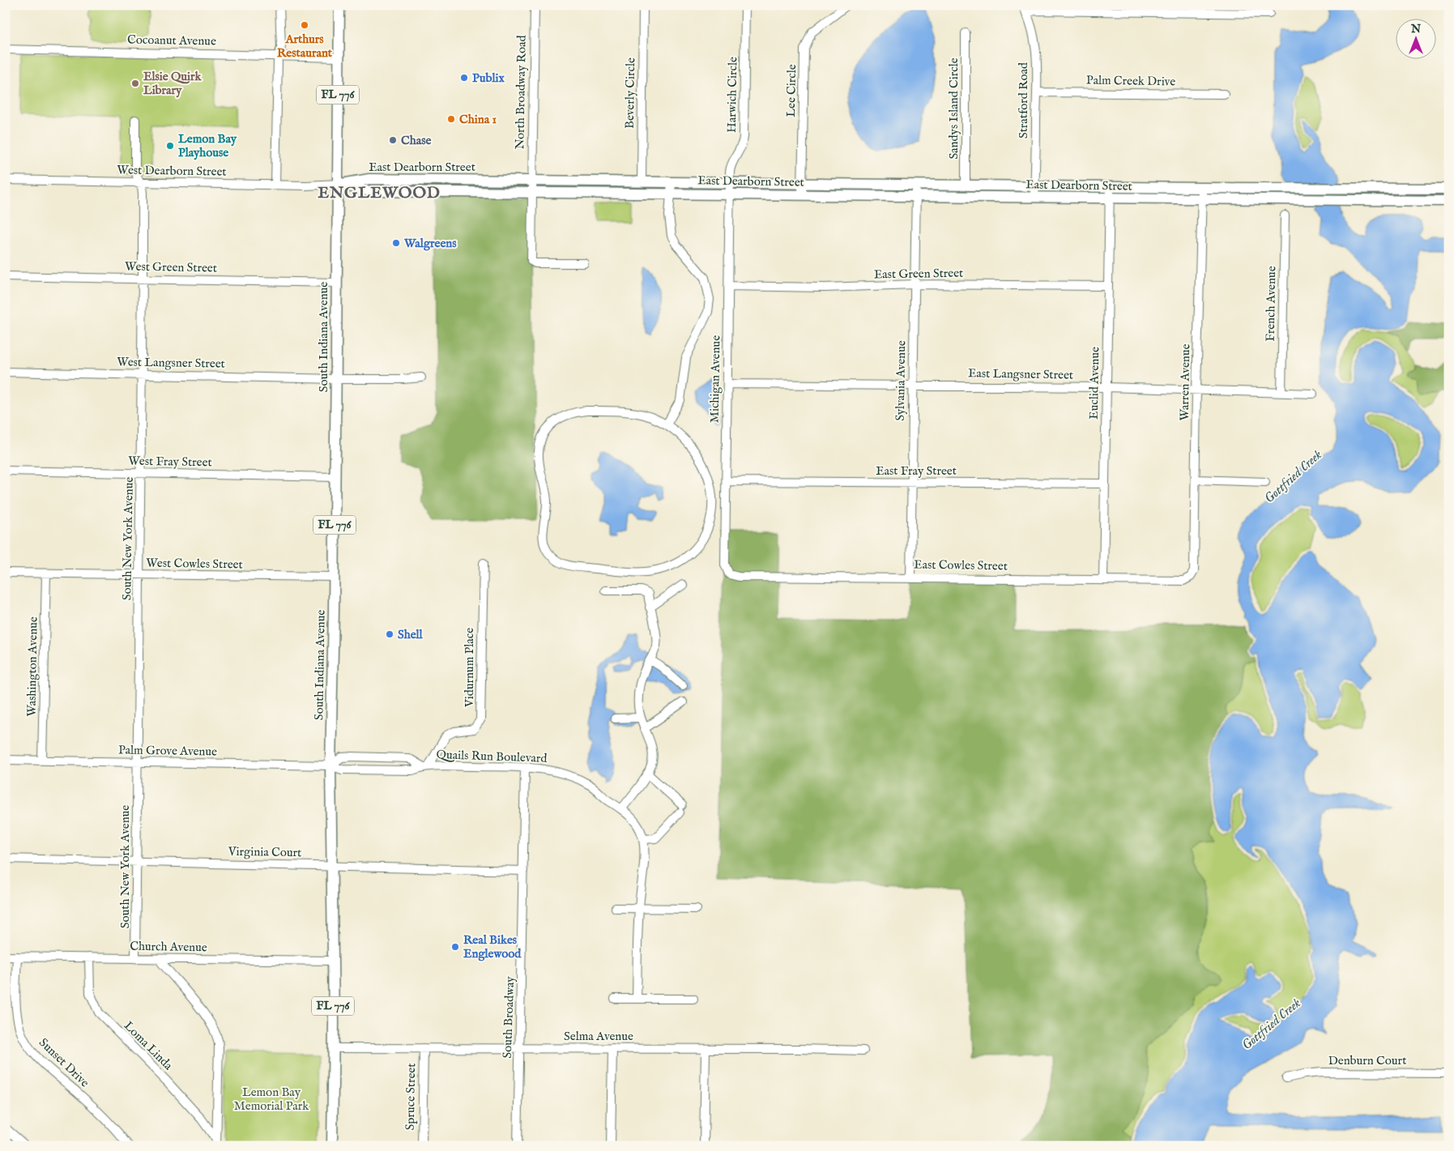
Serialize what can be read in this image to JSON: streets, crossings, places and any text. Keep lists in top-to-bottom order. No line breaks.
{"streets":{"main road":["FL 776","East Dearborn Street","South Indiana Avenue"],"street":["Cocoanut Avenue","Palm Creek Drive","Lee Circle","North Broadway Road","Beverly Circle","Harwich Circle","Stratford Road","Sandys Island Circle","West Dearborn Street","West Green Street","East Green Street","French Avenue","West Langsner Street","East Langsner Street","Michigan Avenue","Sylvania Avenue","Warren Avenue","Euclid Avenue","West Fray Street","East Fray Street","South New York Avenue","West Cowles Street","East Cowles Street","Washington Avenue","Vidurnum Place","Palm Grove Avenue","Quails Run Boulevard","Virginia Court","Church Avenue","South Broadway","Selma Avenue","Loma Linda","Denburn Court","Sunset Drive","Spruce Street"]},"crossings":[["Cocoanut Avenue","FL 776"],["Palm Creek Drive","Stratford Road"],["Lee Circle","East Dearborn Street"],["North Broadway Road","East Dearborn Street"],["Beverly Circle","East Dearborn Street"],["FL 776","East Dearborn Street"],["FL 776","West Dearborn Street"],["FL 776","South Indiana Avenue"],["Harwich Circle","East Dearborn Street"],["Harwich Circle","Michigan Avenue"],["Stratford Road","East Dearborn Street"],["Sandys Island Circle","East Dearborn Street"],["East Dearborn Street","West Dearborn Street"],["East Dearborn Street","South Indiana Avenue"],["East Dearborn Street","Michigan Avenue"],["East Dearborn Street","Sylvania Avenue"],["East Dearborn Street","Warren Avenue"],["East Dearborn Street","Euclid Avenue"],["West Dearborn Street","South Indiana Avenue"],["West Dearborn Street","South New York Avenue"],["West Green Street","South Indiana Avenue"],["West Green Street","South New York Avenue"],["East Green Street","Michigan Avenue"],["East Green Street","Sylvania Avenue"],["East Green Street","Euclid Avenue"],["French Avenue","East Langsner Street"],["South Indiana Avenue","West Langsner Street"],["South Indiana Avenue","West Fray Street"],["South Indiana Avenue","West Cowles Street"],["South Indiana Avenue","Palm Grove Avenue"],["South Indiana Avenue","Quails Run Boulevard"],["South Indiana Avenue","Virginia Court"],["South Indiana Avenue","Church Avenue"],["South Indiana Avenue","Selma Avenue"],["West Langsner Street","South New York Avenue"],["East Langsner Street","Michigan Avenue"],["East Langsner Street","Sylvania Avenue"],["East Langsner Street","Warren Avenue"],["East Langsner Street","Euclid Avenue"],["Michigan Avenue","East Fray Street"],["Michigan Avenue","East Cowles Street"],["Sylvania Avenue","East Fray Street"],["Sylvania Avenue","East Cowles Street"],["Warren Avenue","East Cowles Street"],["Euclid Avenue","East Fray Street"],["Euclid Avenue","East Cowles Street"],["West Fray Street","South New York Avenue"],["South New York Avenue","West Cowles Street"],["South New York Avenue","Palm Grove Avenue"],["South New York Avenue","Virginia Court"],["South New York Avenue","Church Avenue"],["West Cowles Street","Washington Avenue"],["Washington Avenue","Palm Grove Avenue"],["Vidurnum Place","Quails Run Boulevard"],["Palm Grove Avenue","Quails Run Boulevard"],["Quails Run Boulevard","South Broadway"],["Virginia Court","South Broadway"],["Church Avenue","Loma Linda"],["Church Avenue","Sunset Drive"],["South Broadway","Selma Avenue"],["Selma Avenue","Spruce Street"]],"districts":["ENGLEWOOD"],"water":["Gottfried Creek"],"parks":["Lemon Bay Memorial Park"],"places":["Arthurs Restaurant","Publix","Elsie Quirk Library","China 1","Chase","Lemon Bay Playhouse","Walgreens","Shell","Real Bikes Englewood"],"north":"top"}
